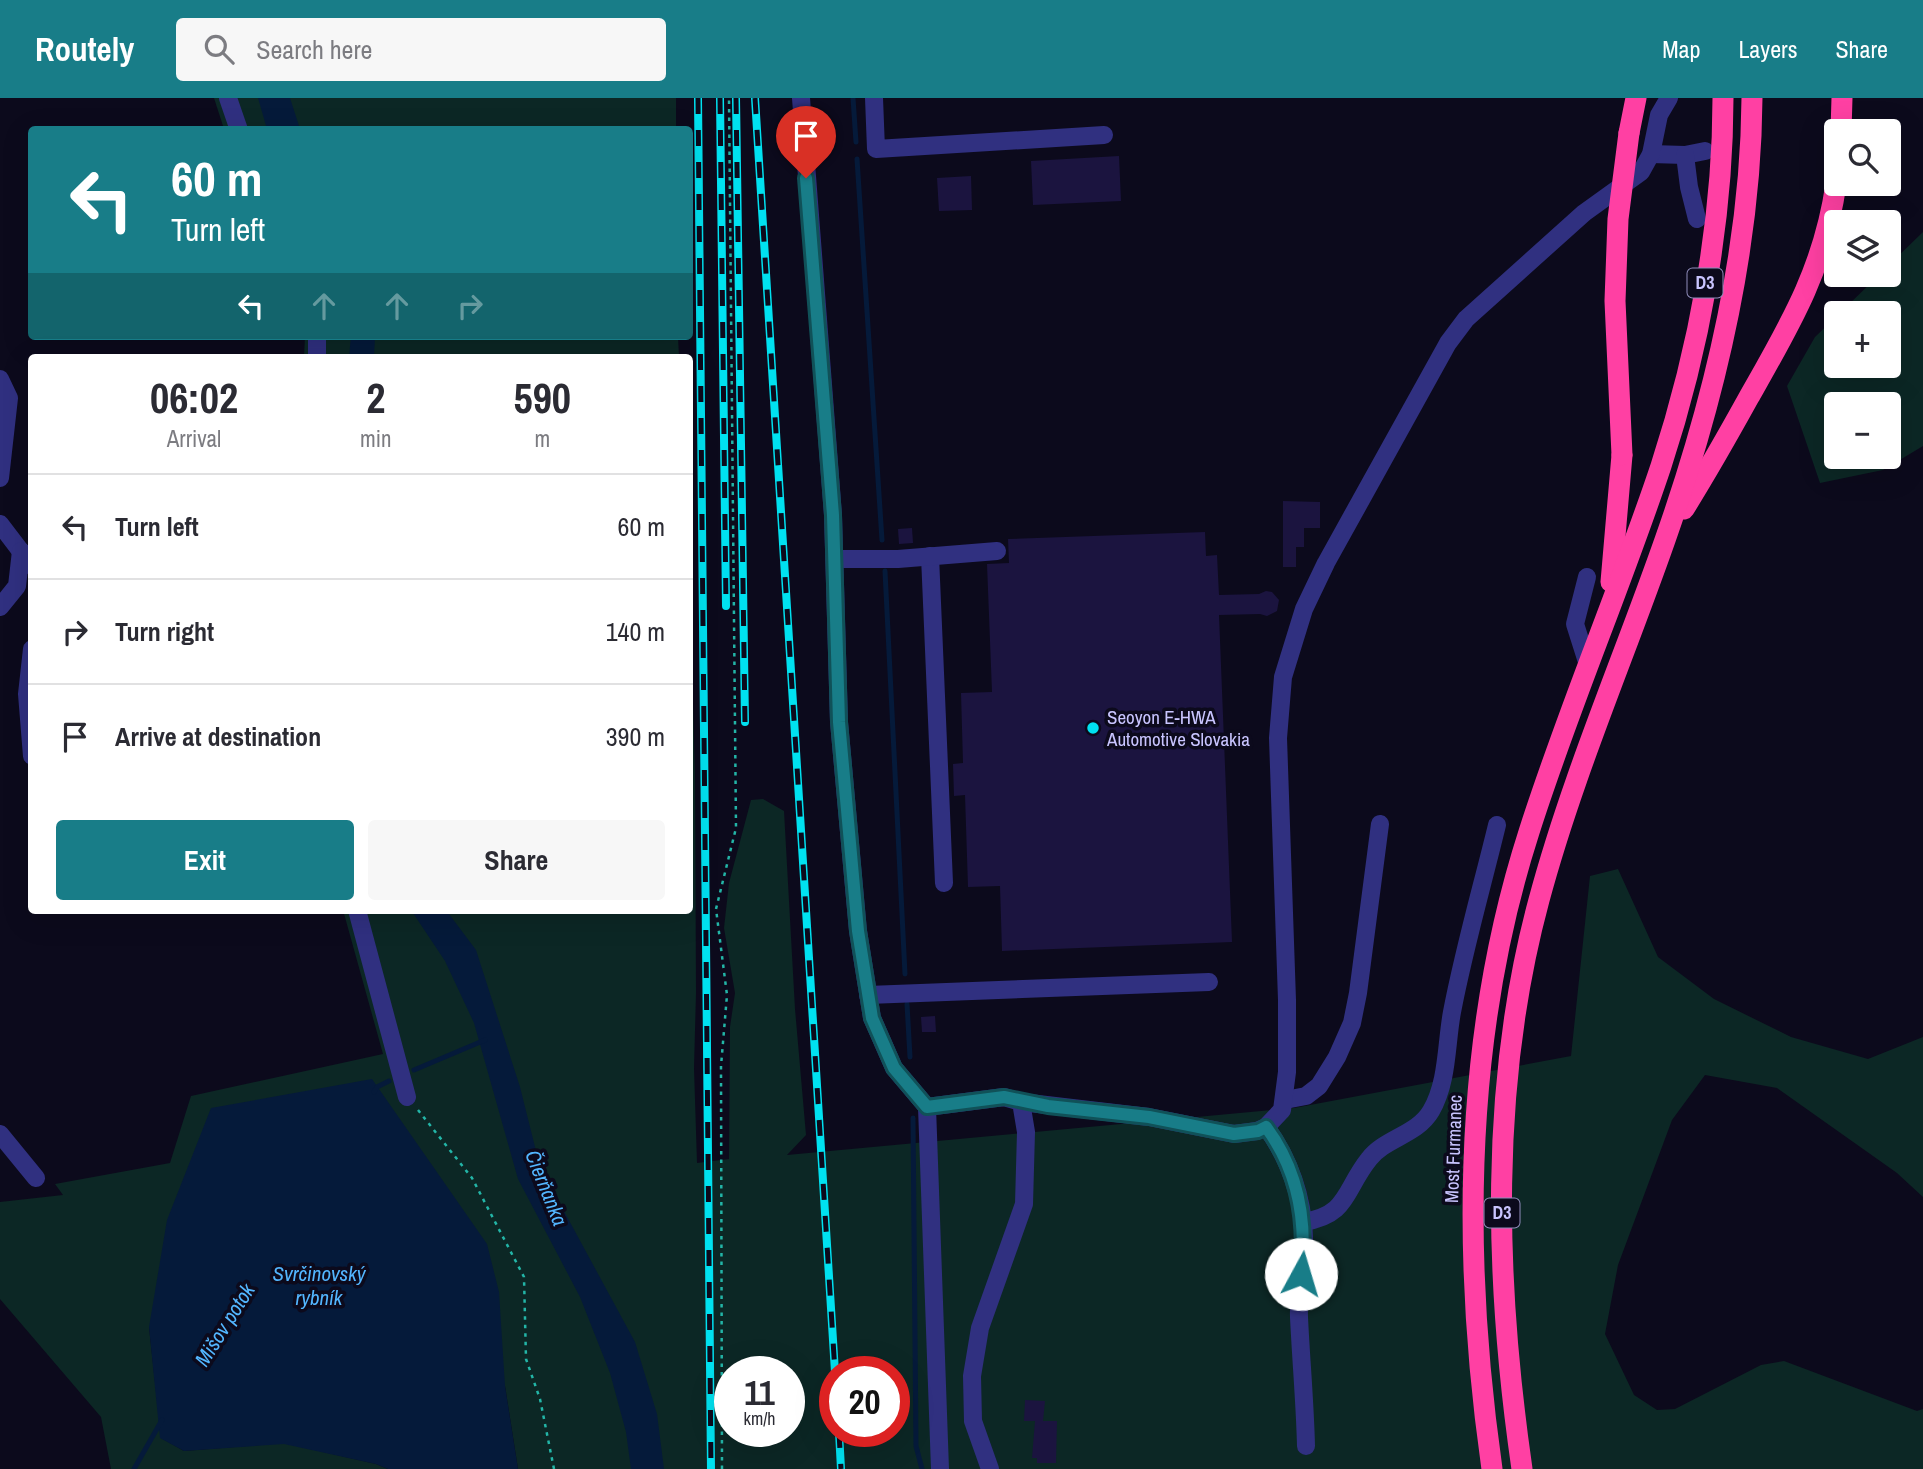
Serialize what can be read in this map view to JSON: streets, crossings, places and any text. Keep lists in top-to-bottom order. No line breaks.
{"streets":{"highway":["D3","Most Furmanec"]},"crossings":[["D3","Most Furmanec"]],"water":["Čierňanka","Svrčinovský rybník","Mišov potok"],"places":["Seoyon E-HWA Automotive Slovakia"],"page":{"header":"Routely","search":"Search here","nav":["Map","Layers","Share"],"map_buttons":["+","−"],"turn":["60 m","Turn left"],"eta":["06:02","Arrival","2","min","590","m"],"list":[{"name":"Turn left","value":"60 m"},{"name":"Turn right","value":"140 m"},{"name":"Arrive at destination","value":"390 m"}],"buttons":["Exit","Share"],"speed":"11 km/h","limit":"20"}}
